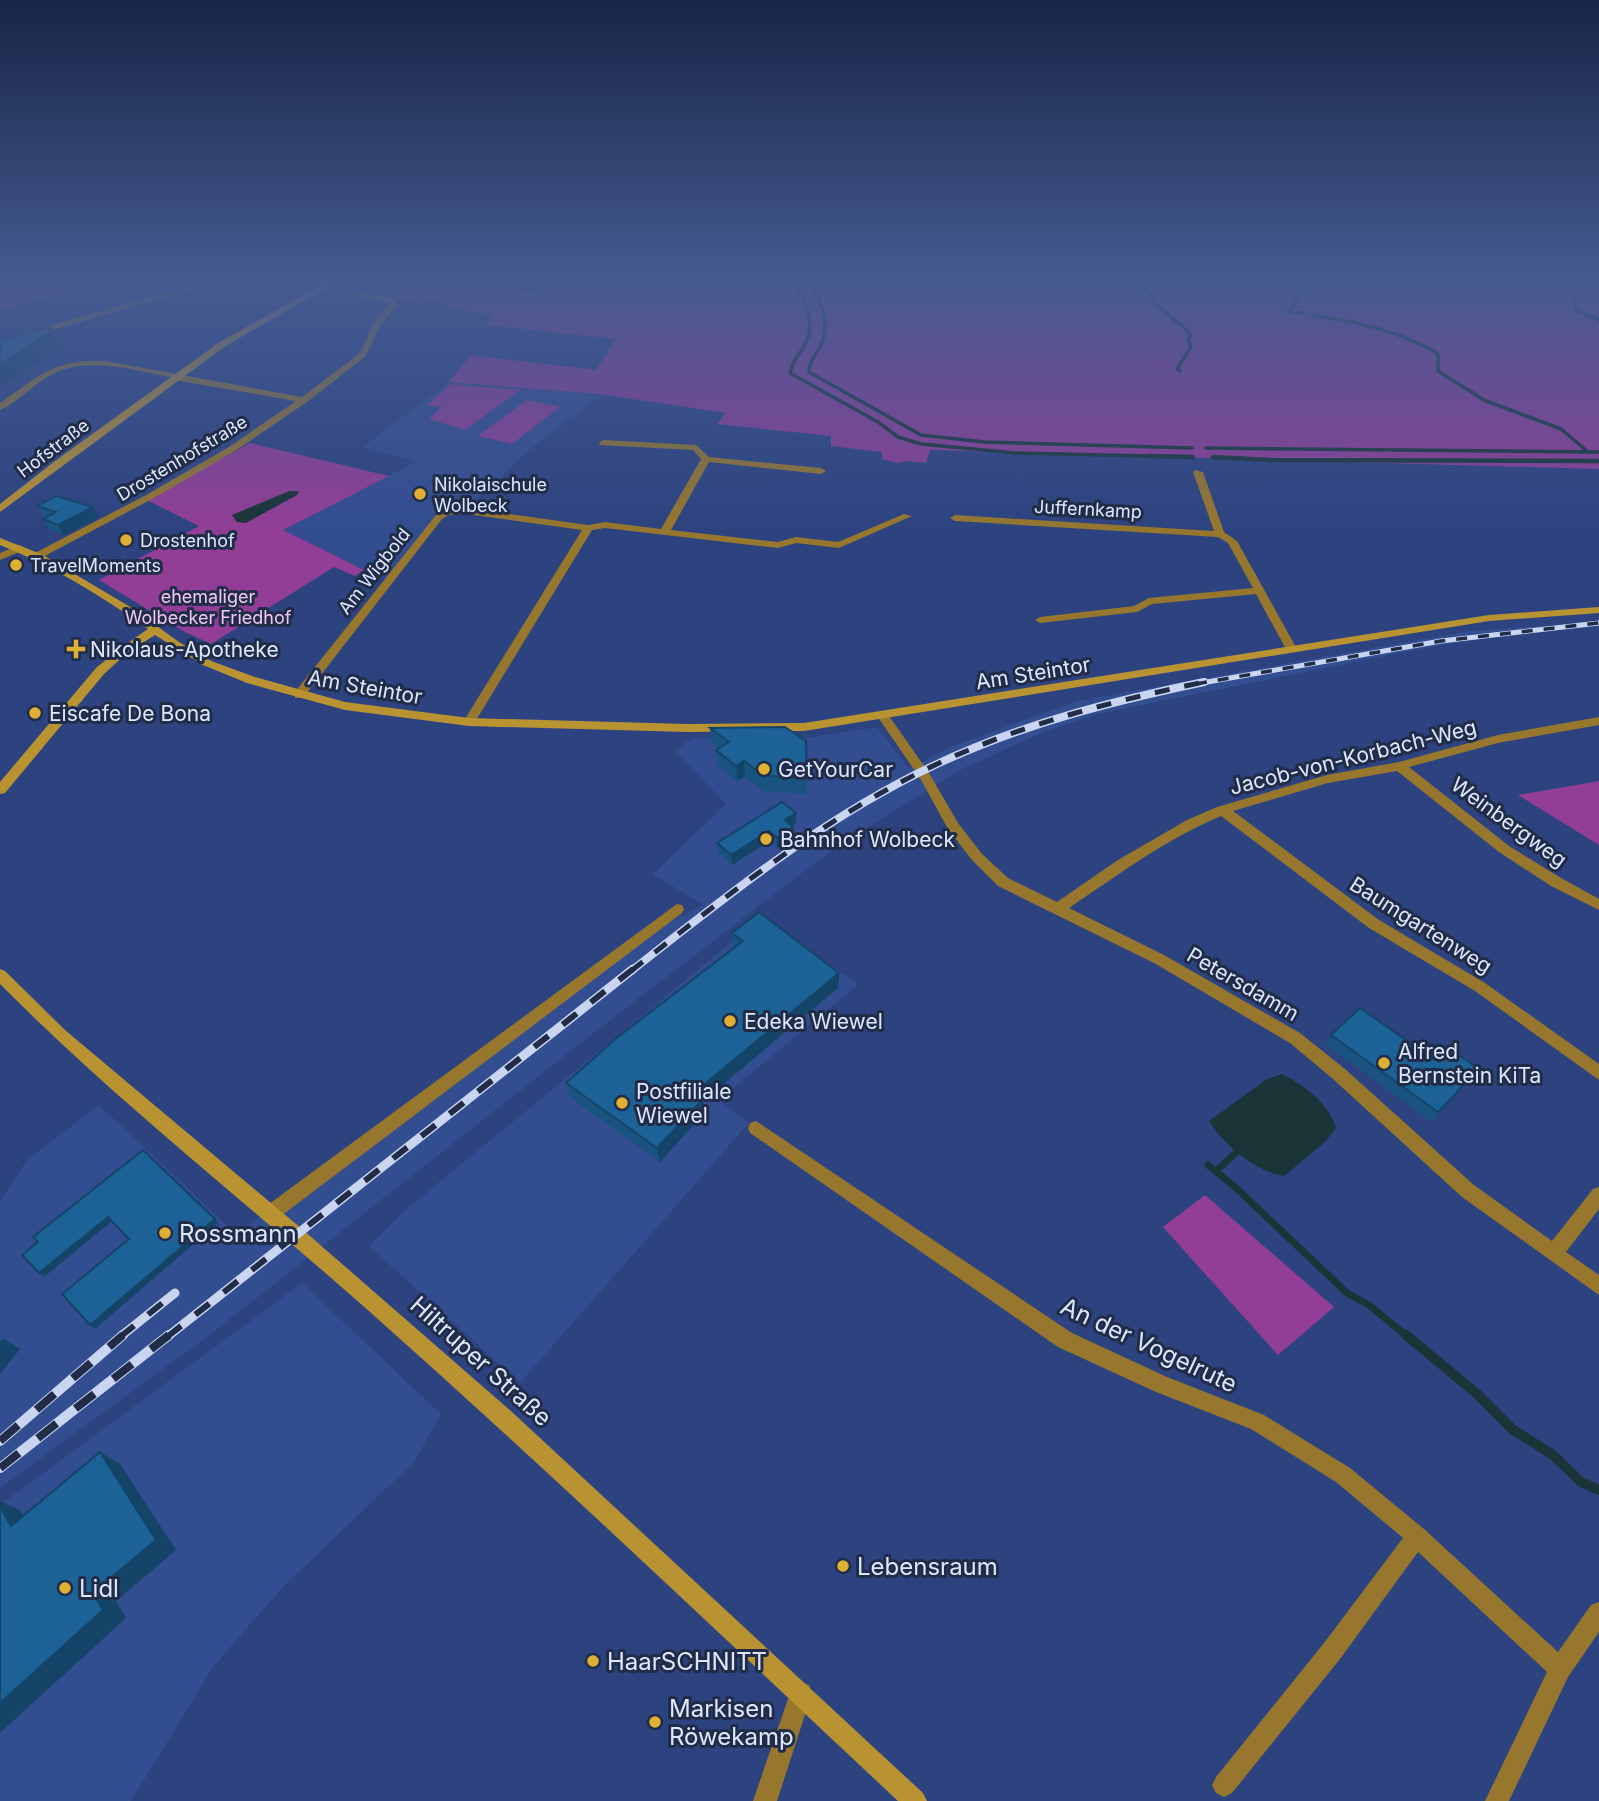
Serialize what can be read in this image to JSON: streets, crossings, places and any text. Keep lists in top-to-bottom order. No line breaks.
{"streets":{"street":["Hofstraße","Drostenhofstraße","Juffernkamp","Am Wigbold","Am Steintor","Jacob-von-Korbach-Weg","Weinbergweg","Baumgartenweg","Petersdamm","An der Vogelrute","Hiltruper Straße"]},"crossings":[["Drostenhofstraße","Am Steintor"],["Am Wigbold","Am Steintor"],["Am Steintor","Petersdamm"],["Jacob-von-Korbach-Weg","Weinbergweg"],["Jacob-von-Korbach-Weg","Baumgartenweg"],["Jacob-von-Korbach-Weg","Petersdamm"]],"parks":["ehemaliger Wolbecker Friedhof"],"places":{"other":["Nikolaischule Wolbeck","Drostenhof","TravelMoments","Eiscafe De Bona","GetYourCar","Bahnhof Wolbeck","Edeka Wiewel","Alfred Bernstein KiTa","Postfiliale Wiewel","Rossmann","Lebensraum","Lidl","HaarSCHNITT","Markisen Röwekamp"],"health":["Nikolaus-Apotheke"]}}
